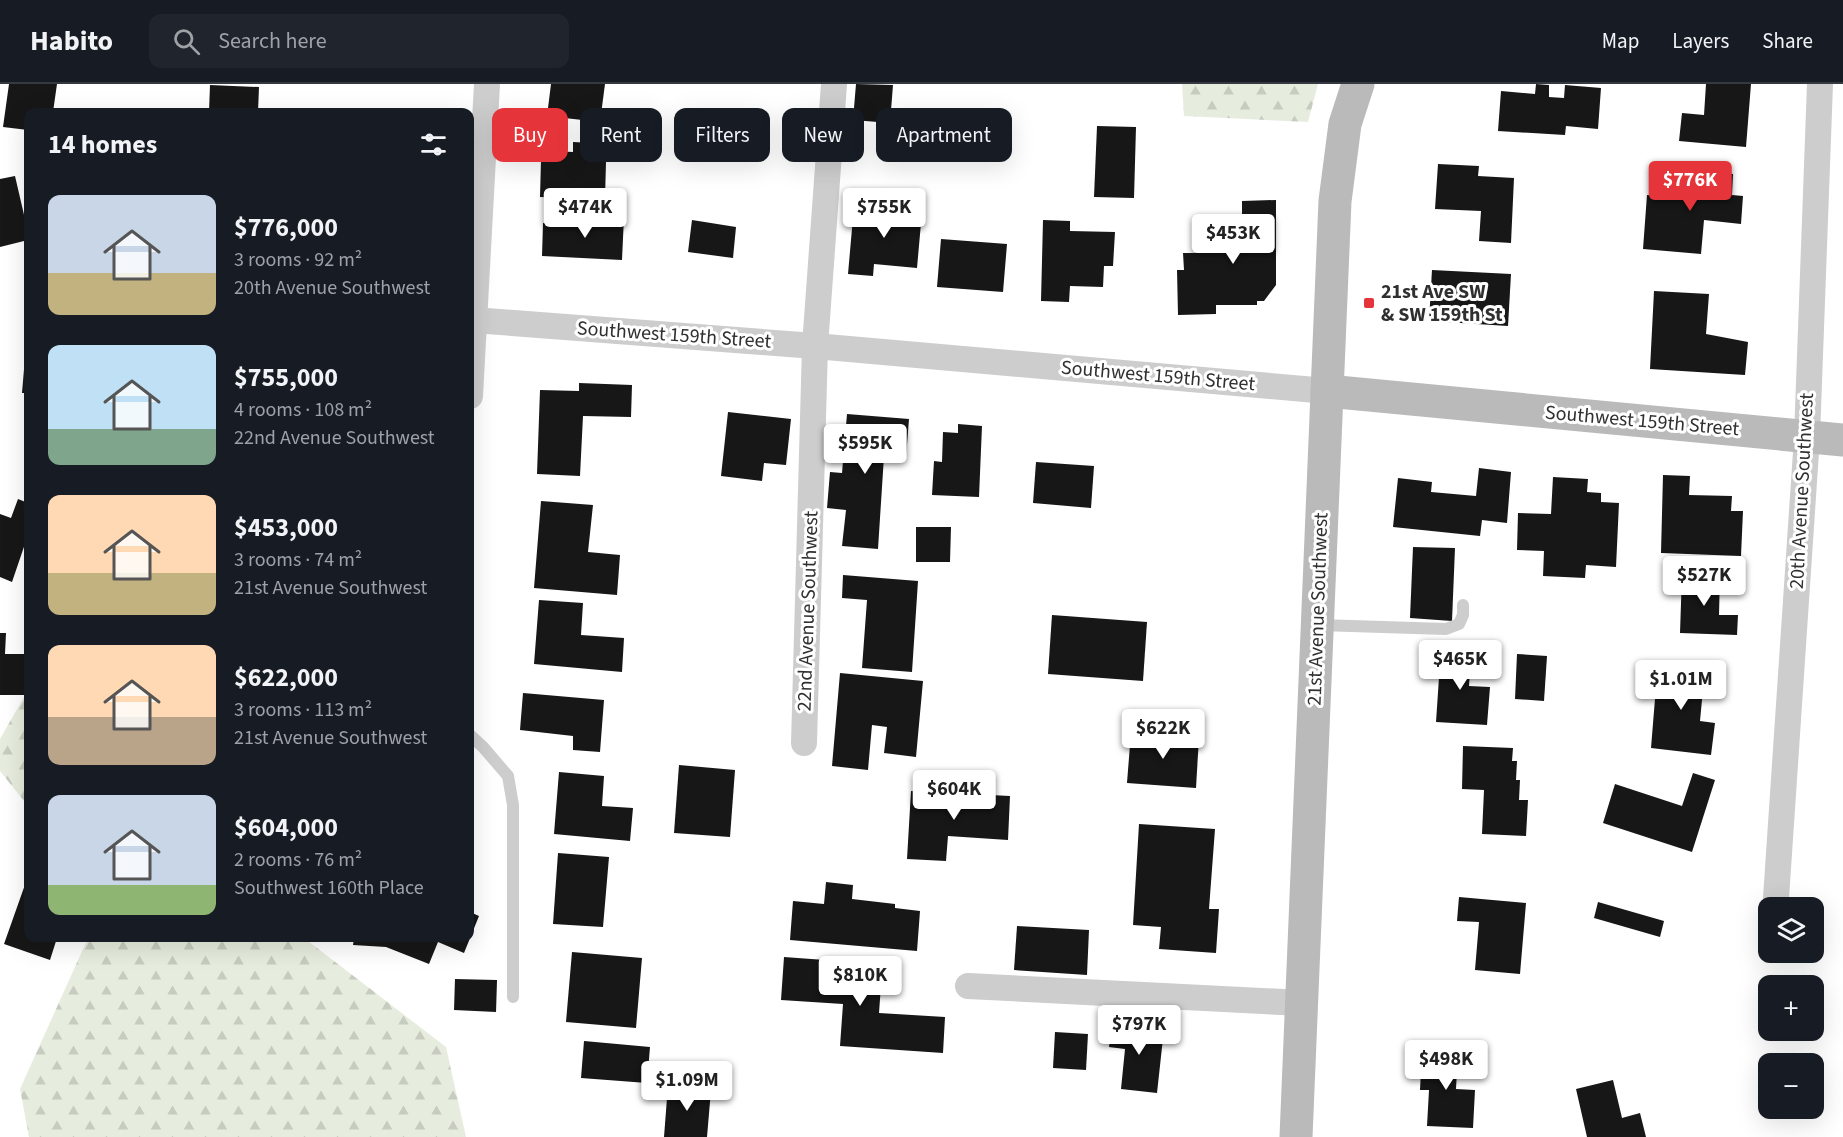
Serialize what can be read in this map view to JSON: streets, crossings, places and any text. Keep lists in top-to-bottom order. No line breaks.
{"streets":{"street":["Southwest 159th Street","20th Avenue Southwest","21st Avenue Southwest","22nd Avenue Southwest"]},"crossings":[["Southwest 159th Street","20th Avenue Southwest"],["Southwest 159th Street","21st Avenue Southwest"],["Southwest 159th Street","22nd Avenue Southwest"]],"places":{"transit":["21st Ave SW & SW 159th St"]},"page":{"header":"Habito","search":"Search here","nav":["Map","Layers","Share"],"chip":["Buy","Rent","Filters","New","Apartment"],"heading":"14 homes","price":["$776K","$474K","$755K","$453K","$595K","$527K","$465K","$1.01M","$622K","$604K","$810K","$797K","$498K","$1.09M"],"list":[{"name":"$776,000","note":"3 rooms · 92 m² · 20th Avenue Southwest"},{"name":"$755,000","note":"4 rooms · 108 m² · 22nd Avenue Southwest"},{"name":"$453,000","note":"3 rooms · 74 m² · 21st Avenue Southwest"},{"name":"$622,000","note":"3 rooms · 113 m² · 21st Avenue Southwest"},{"name":"$604,000","note":"2 rooms · 76 m² · Southwest 160th Place"}],"map_buttons":["+","−"]}}
